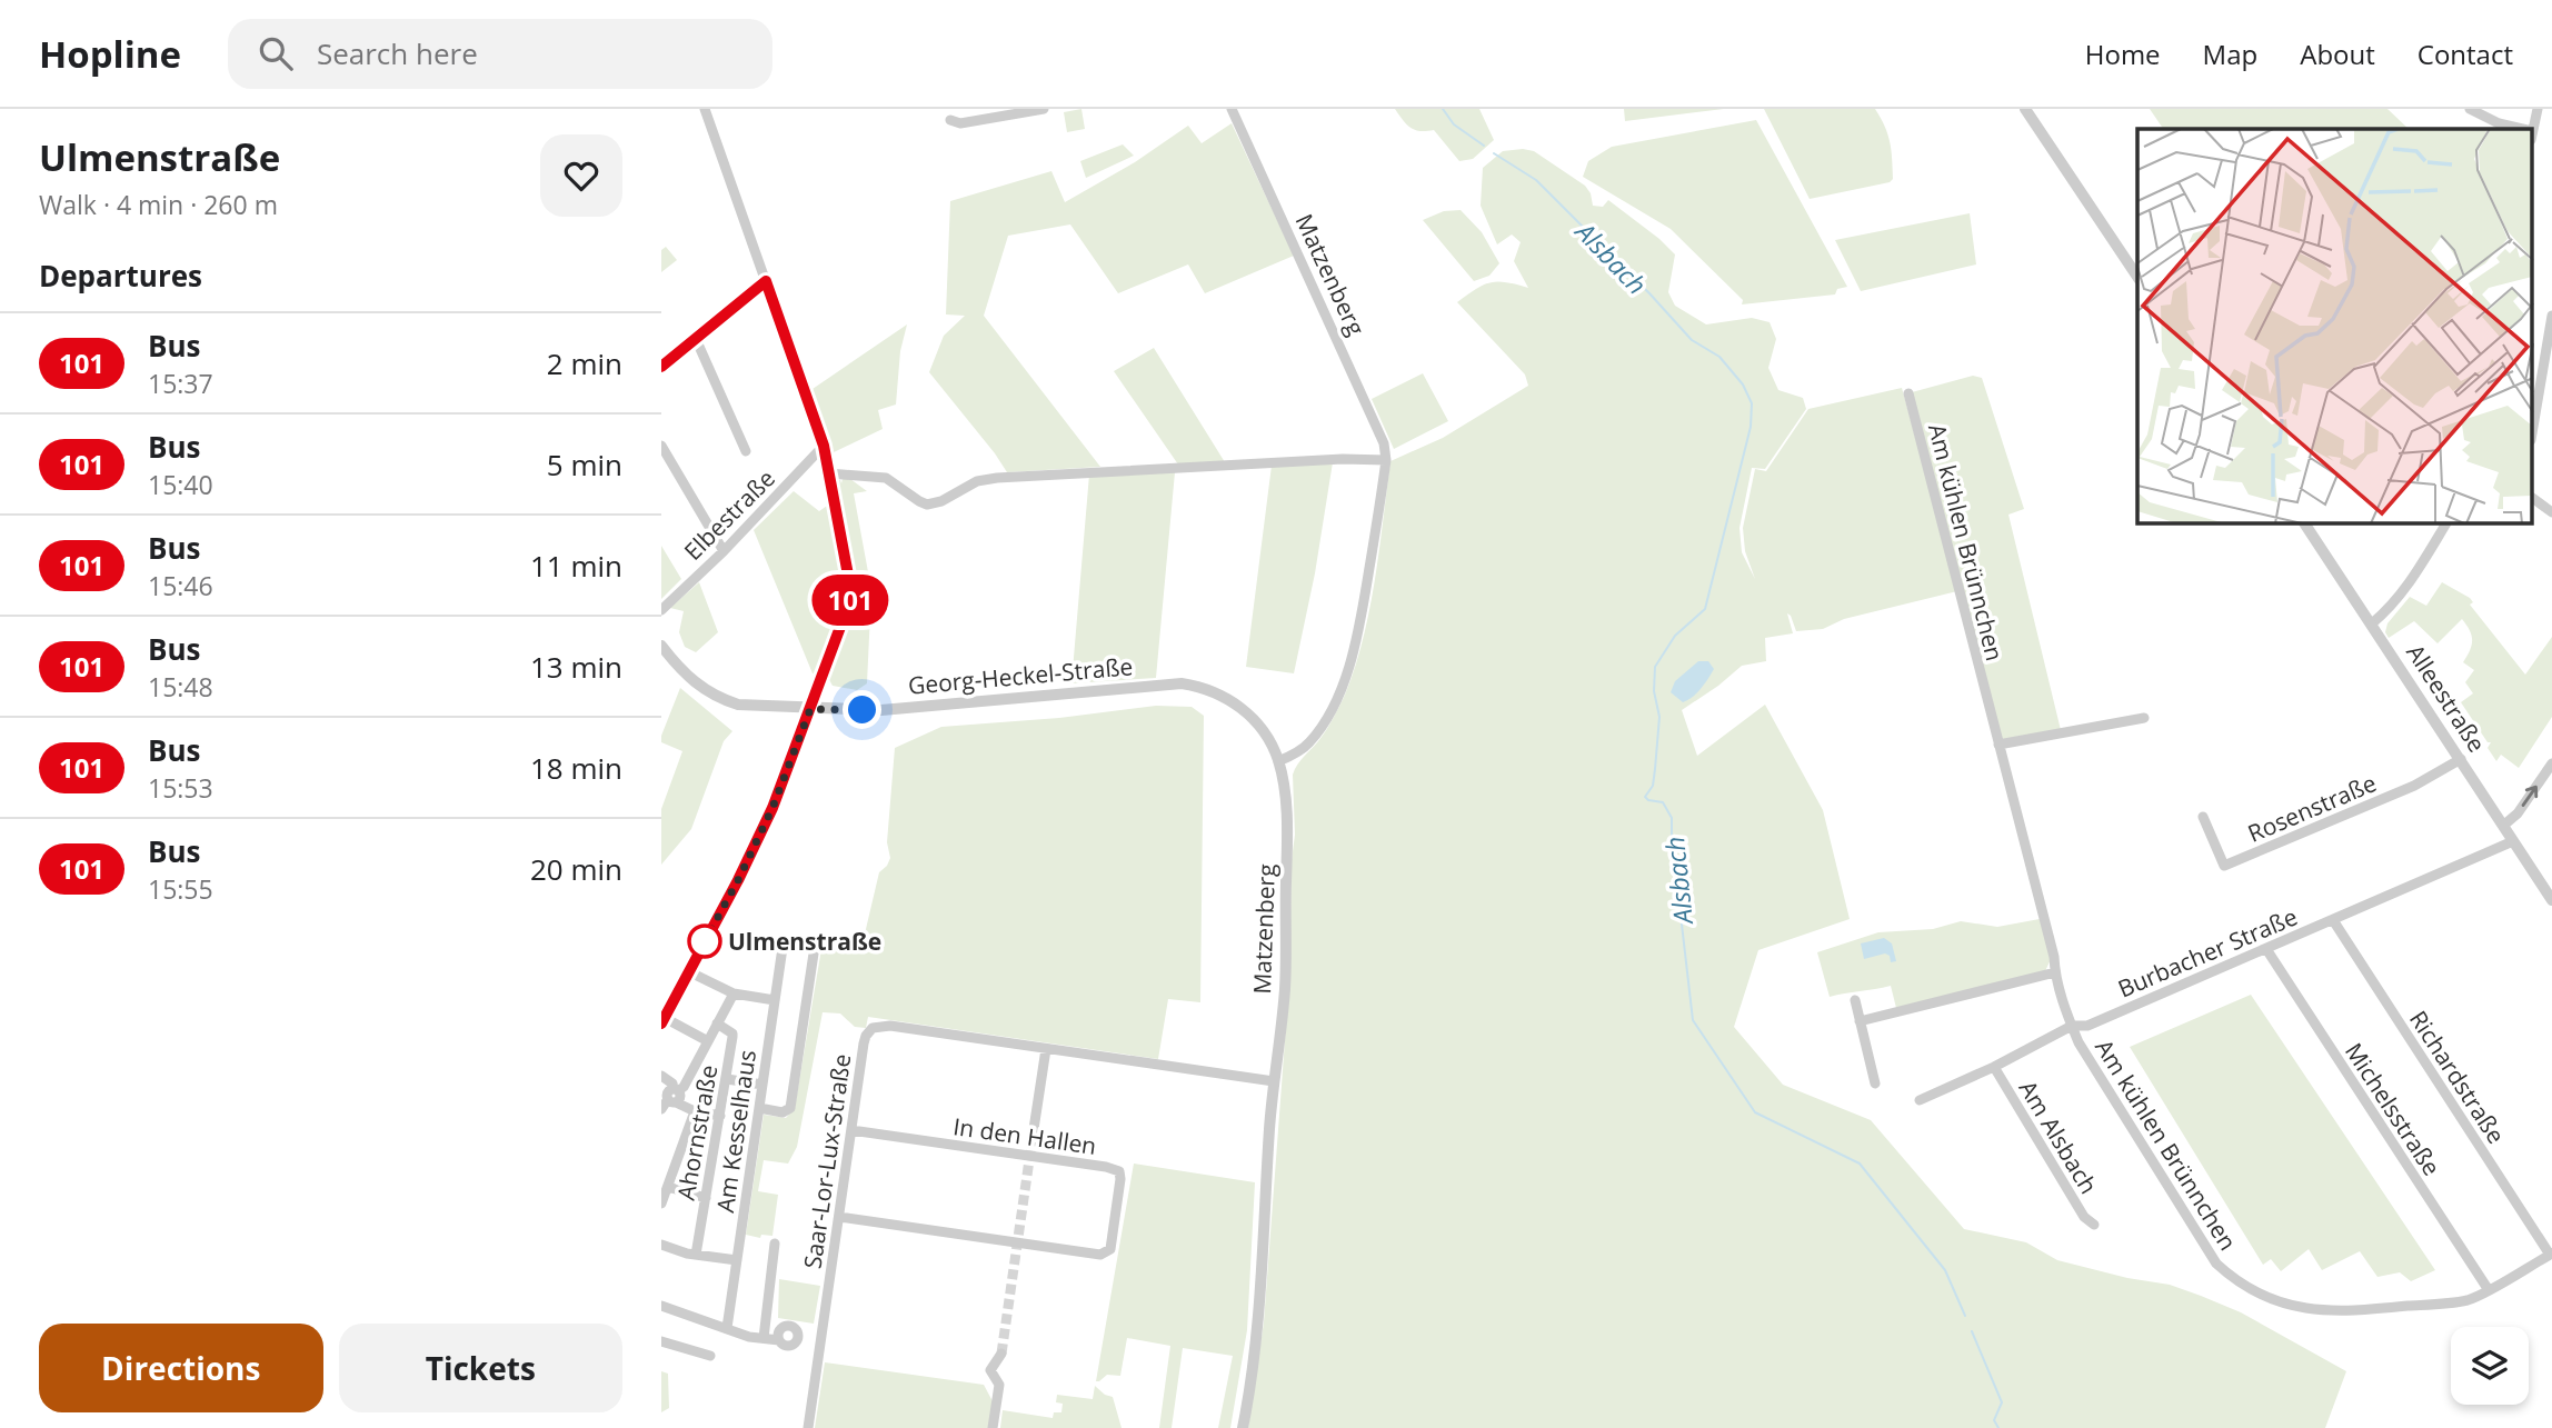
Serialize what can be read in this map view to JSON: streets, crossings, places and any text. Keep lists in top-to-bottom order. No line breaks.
{"streets":{"street":["Matzenberg","Elbestraße","Am kühlen Brünnchen","Georg-Heckel-Straße","Alleestraße","Rosenstraße","Burbacher Straße","Richardstraße","Michelsstraße","Am Kesselhaus","Ahornstraße","In den Hallen","Am Alsbach","Saar-Lor-Lux-Straße"]},"crossings":[["Matzenberg","Georg-Heckel-Straße"],["Matzenberg","Saar-Lor-Lux-Straße"],["Am kühlen Brünnchen","Burbacher Straße"],["Am kühlen Brünnchen","Richardstraße"],["Am kühlen Brünnchen","Michelsstraße"],["Alleestraße","Rosenstraße"],["Alleestraße","Burbacher Straße"],["Burbacher Straße","Richardstraße"],["Burbacher Straße","Michelsstraße"],["Burbacher Straße","Am Alsbach"],["In den Hallen","Saar-Lor-Lux-Straße"]],"water":["Alsbach"],"places":["Ulmenstraße"],"lines":["bus line 101"],"page":{"header":"Hopline","search":"Search here","nav":["Home","Map","About","Contact"],"heading":[["Ulmenstraße","Walk · 4 min · 260 m"],"Departures"],"on_map":"101","list":[{"mark":"101","name":"Bus","note":"15:37","value":"2 min"},{"mark":"101","name":"Bus","note":"15:40","value":"5 min"},{"mark":"101","name":"Bus","note":"15:46","value":"11 min"},{"mark":"101","name":"Bus","note":"15:48","value":"13 min"},{"mark":"101","name":"Bus","note":"15:53","value":"18 min"},{"mark":"101","name":"Bus","note":"15:55","value":"20 min"}],"buttons":["Directions","Tickets"]}}
